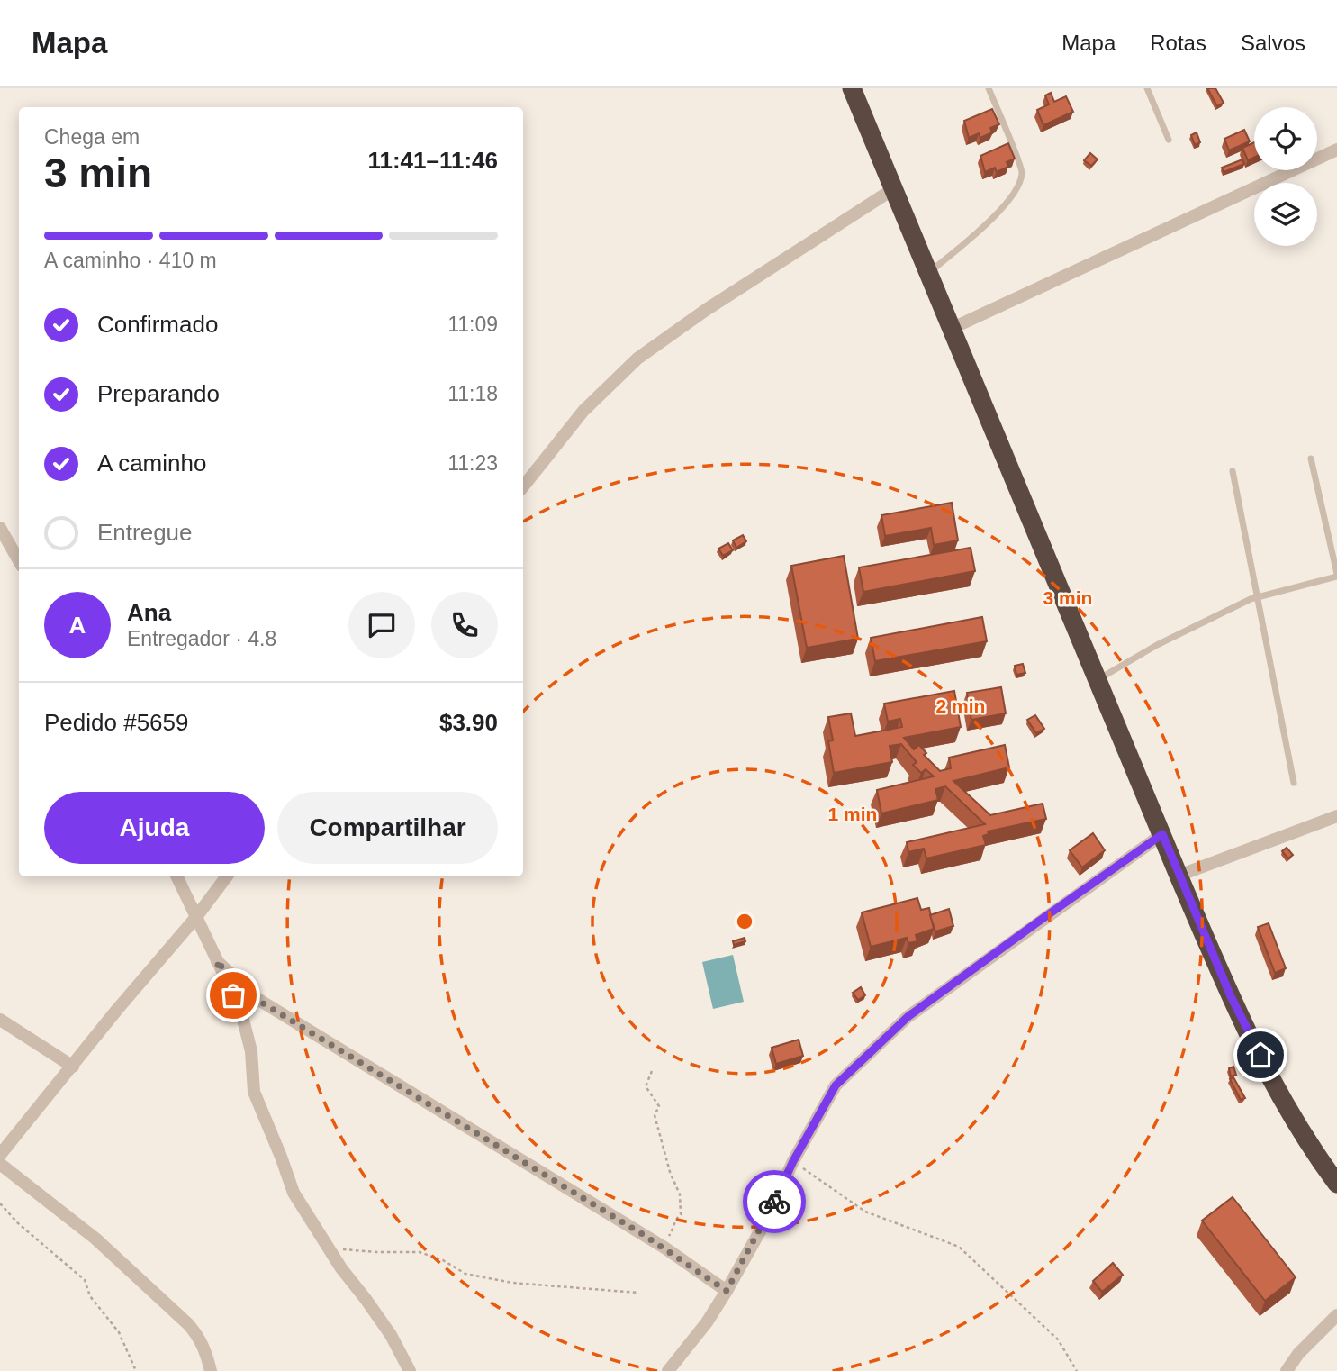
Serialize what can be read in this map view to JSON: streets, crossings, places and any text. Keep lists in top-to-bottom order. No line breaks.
{"page":{"header":"Mapa","nav":["Mapa","Rotas","Salvos"],"heading":["3 min","Chega em","11:41–11:46"],"panel":["Ana","Entregador · 4.8","Pedido #5659","$3.90"],"bar":"A caminho · 410 m","list":[["Confirmado","11:09"],["Preparando","11:18"],["A caminho","11:23"],"Entregue"],"round":"A","buttons":["Ajuda","Compartilhar"]},"rings":["3 min","2 min","1 min"]}
